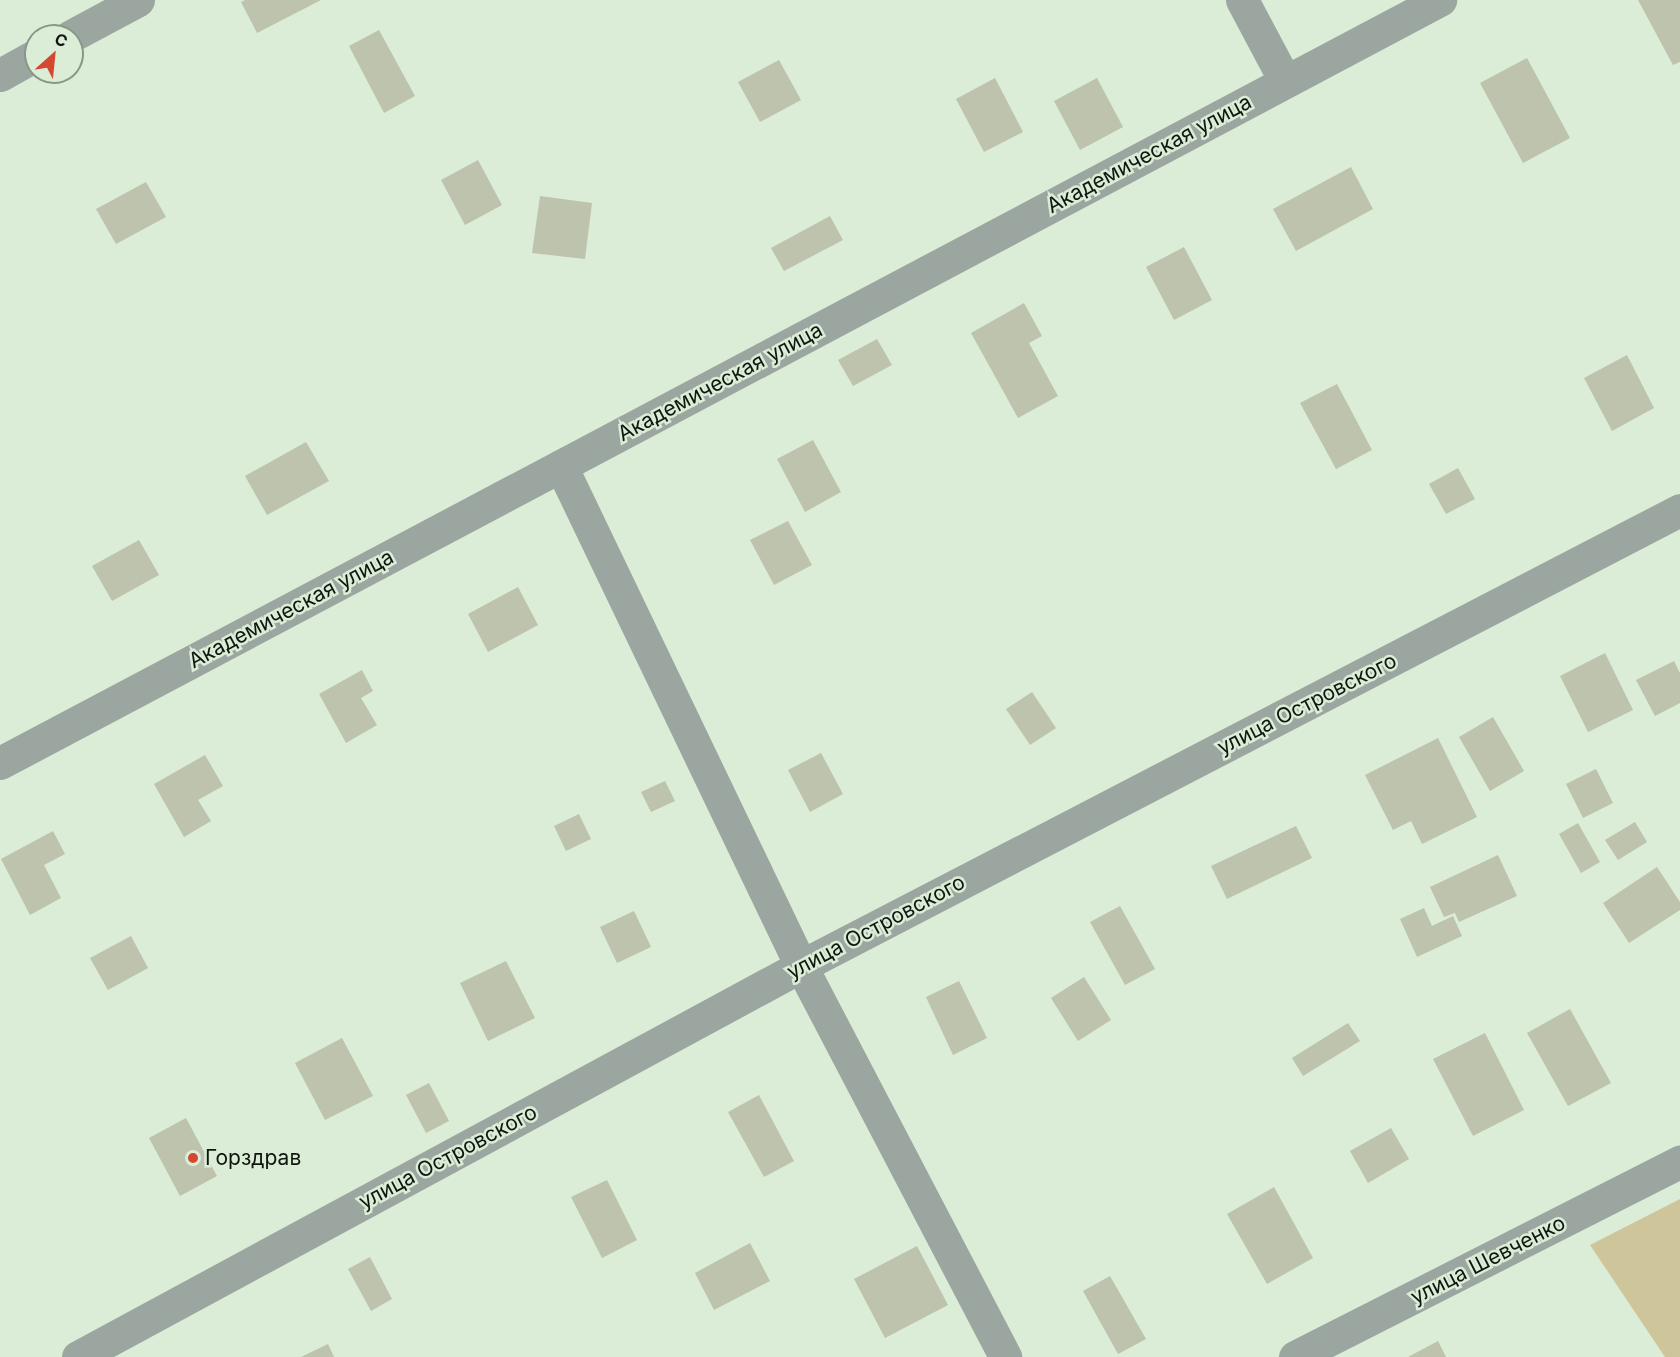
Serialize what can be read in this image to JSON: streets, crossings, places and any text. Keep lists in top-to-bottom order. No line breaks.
{"streets":{"street":["Академическая улица","улица Островского","улица Шевченко"]},"places":["Горздрав"],"north":"top right"}
